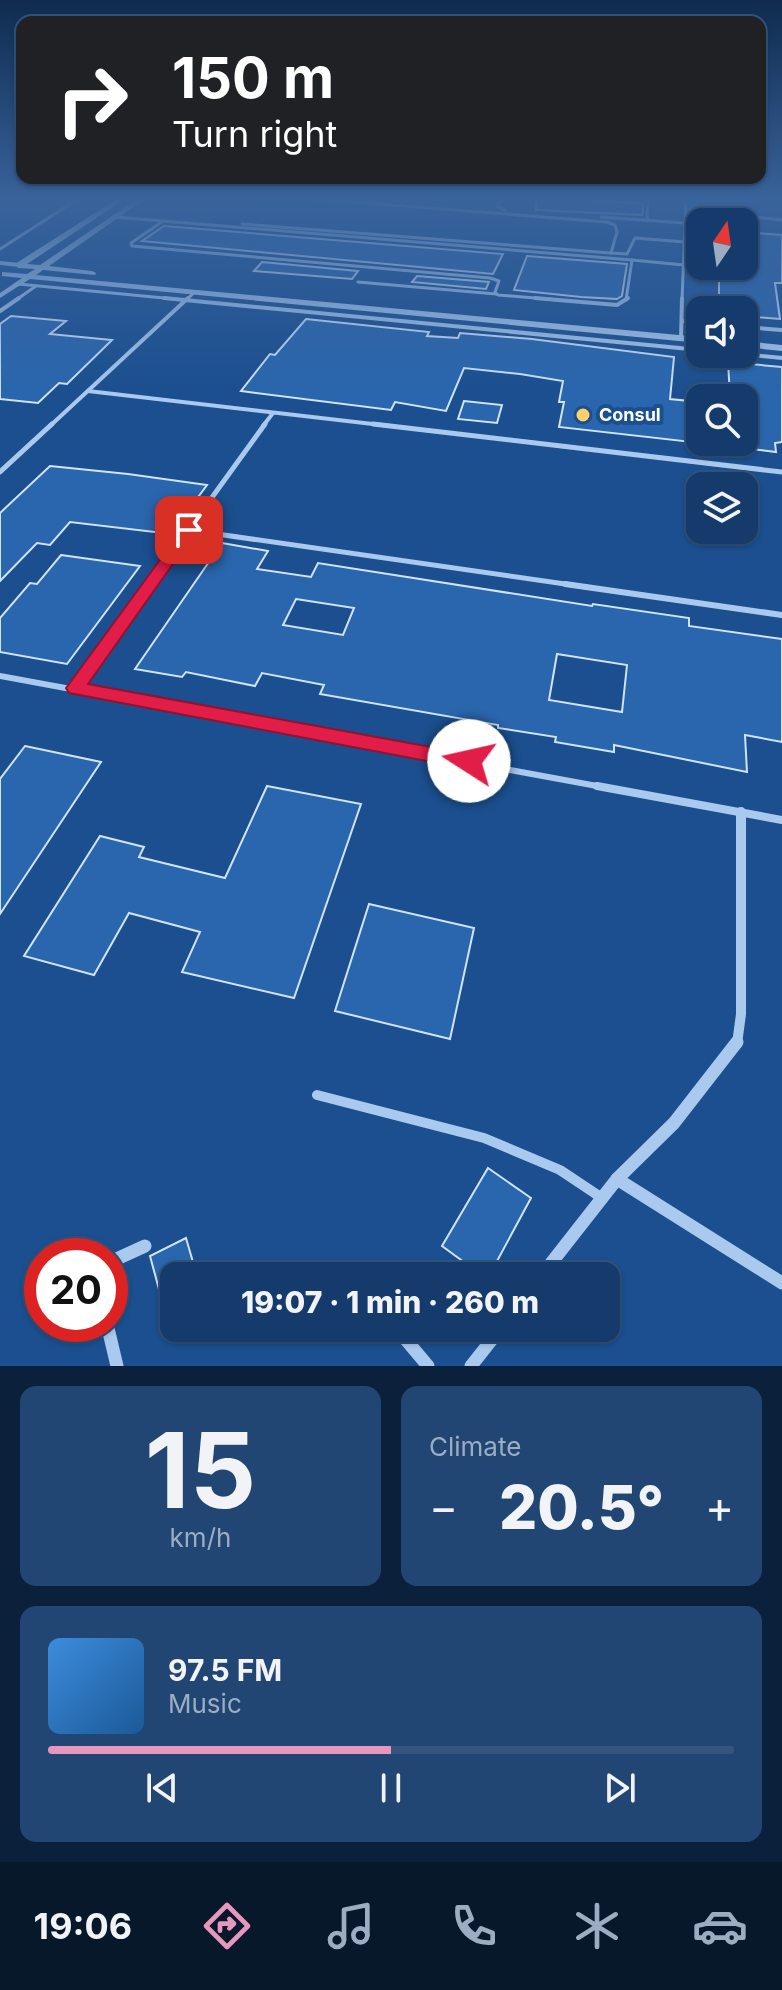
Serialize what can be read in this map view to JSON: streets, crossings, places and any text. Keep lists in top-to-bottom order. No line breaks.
{"places":["Consul"],"north":"top","page":{"turn":["150 m","Turn right"],"limit":"20","trip":"19:07 · 1 min · 260 m","tile":[["15","km/h"],"Climate"],"heat":["−","20.5°","+"],"song":["97.5 FM","Music"],"tabs":"19:06"}}
